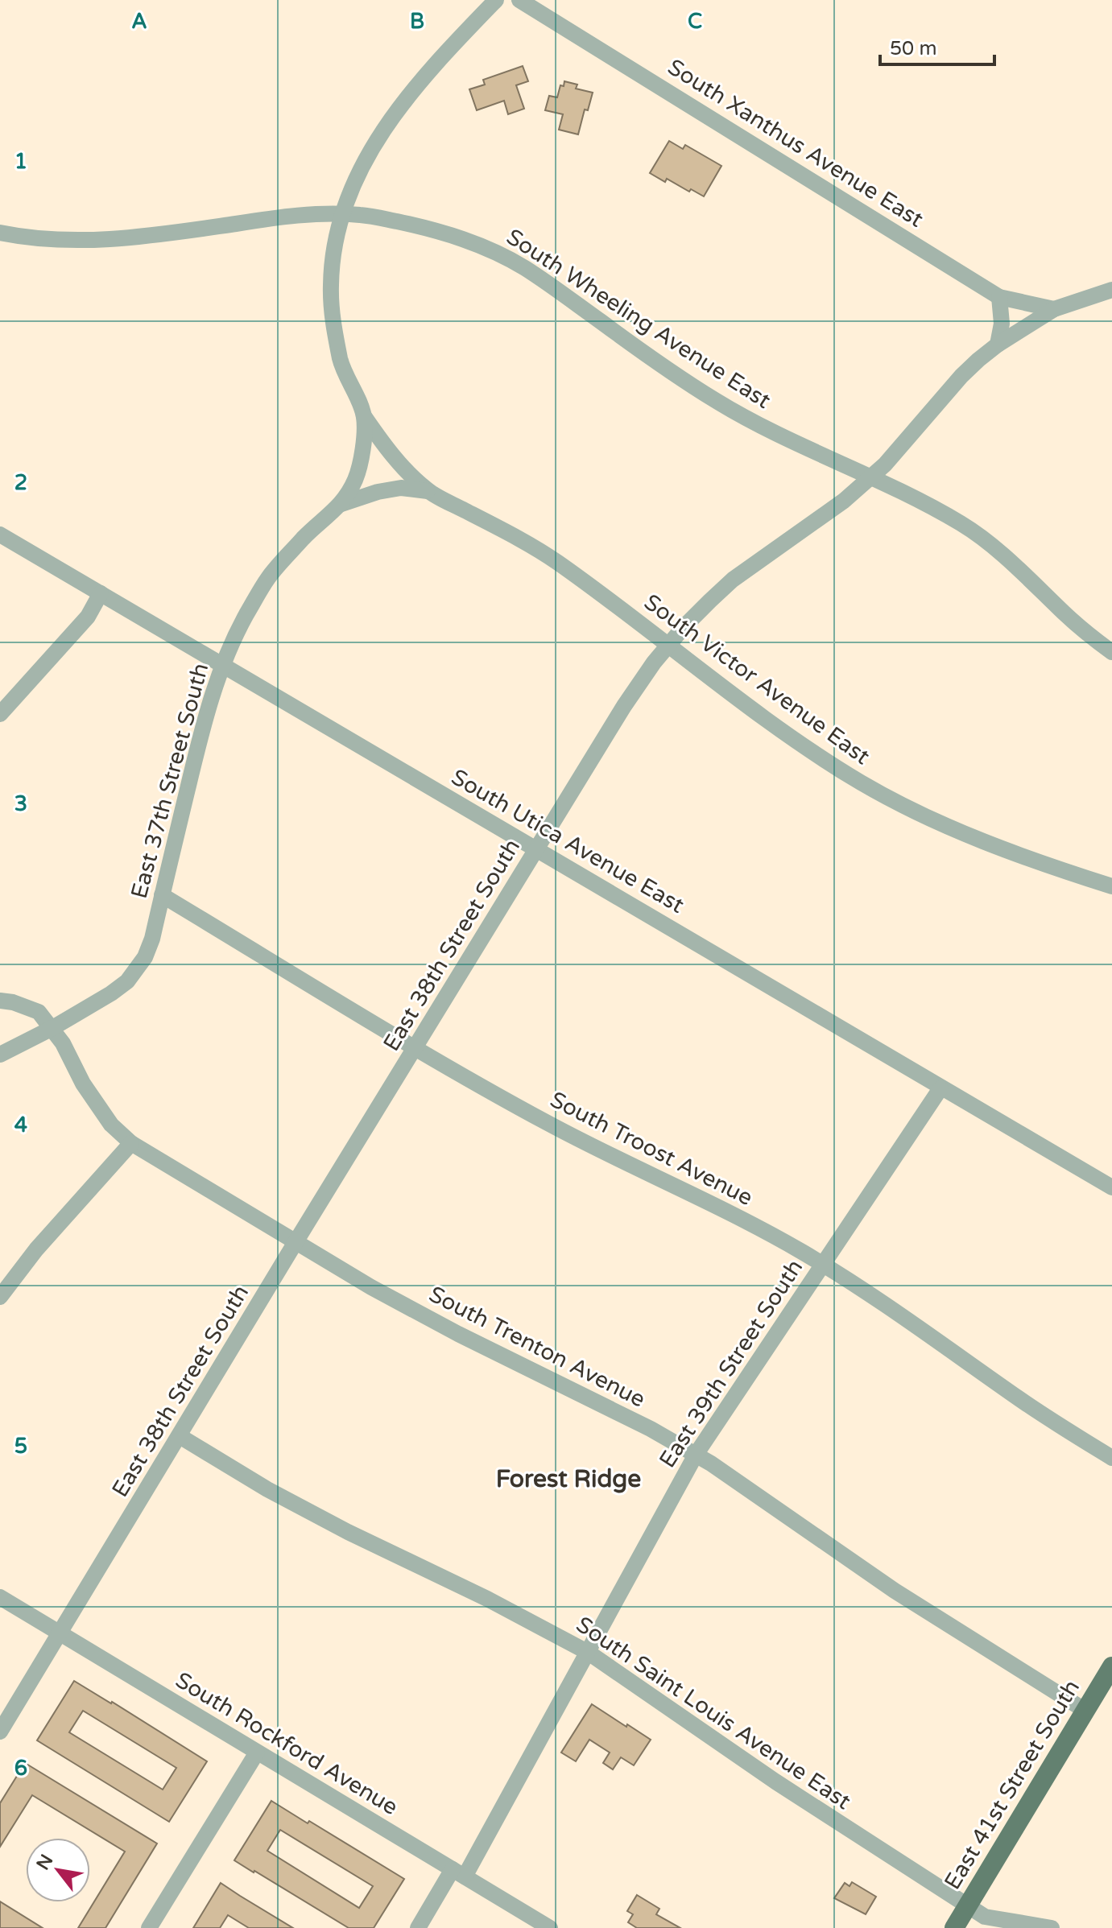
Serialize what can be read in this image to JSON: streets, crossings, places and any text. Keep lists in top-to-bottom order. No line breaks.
{"streets":{"main road":["East 41st Street South"],"street":["South Xanthus Avenue East","South Wheeling Avenue East","South Victor Avenue East","East 37th Street South","South Utica Avenue East","East 38th Street South","South Troost Avenue","South Trenton Avenue","East 39th Street South","South Saint Louis Avenue East","South Rockford Avenue"]},"crossings":[["South Xanthus Avenue East","East 38th Street South"],["South Wheeling Avenue East","East 37th Street South"],["South Wheeling Avenue East","East 38th Street South"],["South Victor Avenue East","East 37th Street South"],["South Victor Avenue East","East 38th Street South"],["East 37th Street South","South Utica Avenue East"],["East 37th Street South","South Troost Avenue"],["East 37th Street South","South Trenton Avenue"],["South Utica Avenue East","East 38th Street South"],["South Utica Avenue East","East 39th Street South"],["East 38th Street South","South Troost Avenue"],["East 38th Street South","South Trenton Avenue"],["East 38th Street South","South Saint Louis Avenue East"],["East 38th Street South","South Rockford Avenue"],["South Troost Avenue","East 39th Street South"],["South Trenton Avenue","East 39th Street South"],["South Trenton Avenue","East 41st Street South"],["East 39th Street South","South Saint Louis Avenue East"],["East 39th Street South","South Rockford Avenue"],["South Saint Louis Avenue East","East 41st Street South"]],"districts":["Forest Ridge"],"scale_bar":"50 m","north":"top left","grid":{"columns":["A","B","C"],"rows":["1","2","3","4","5","6"]}}
